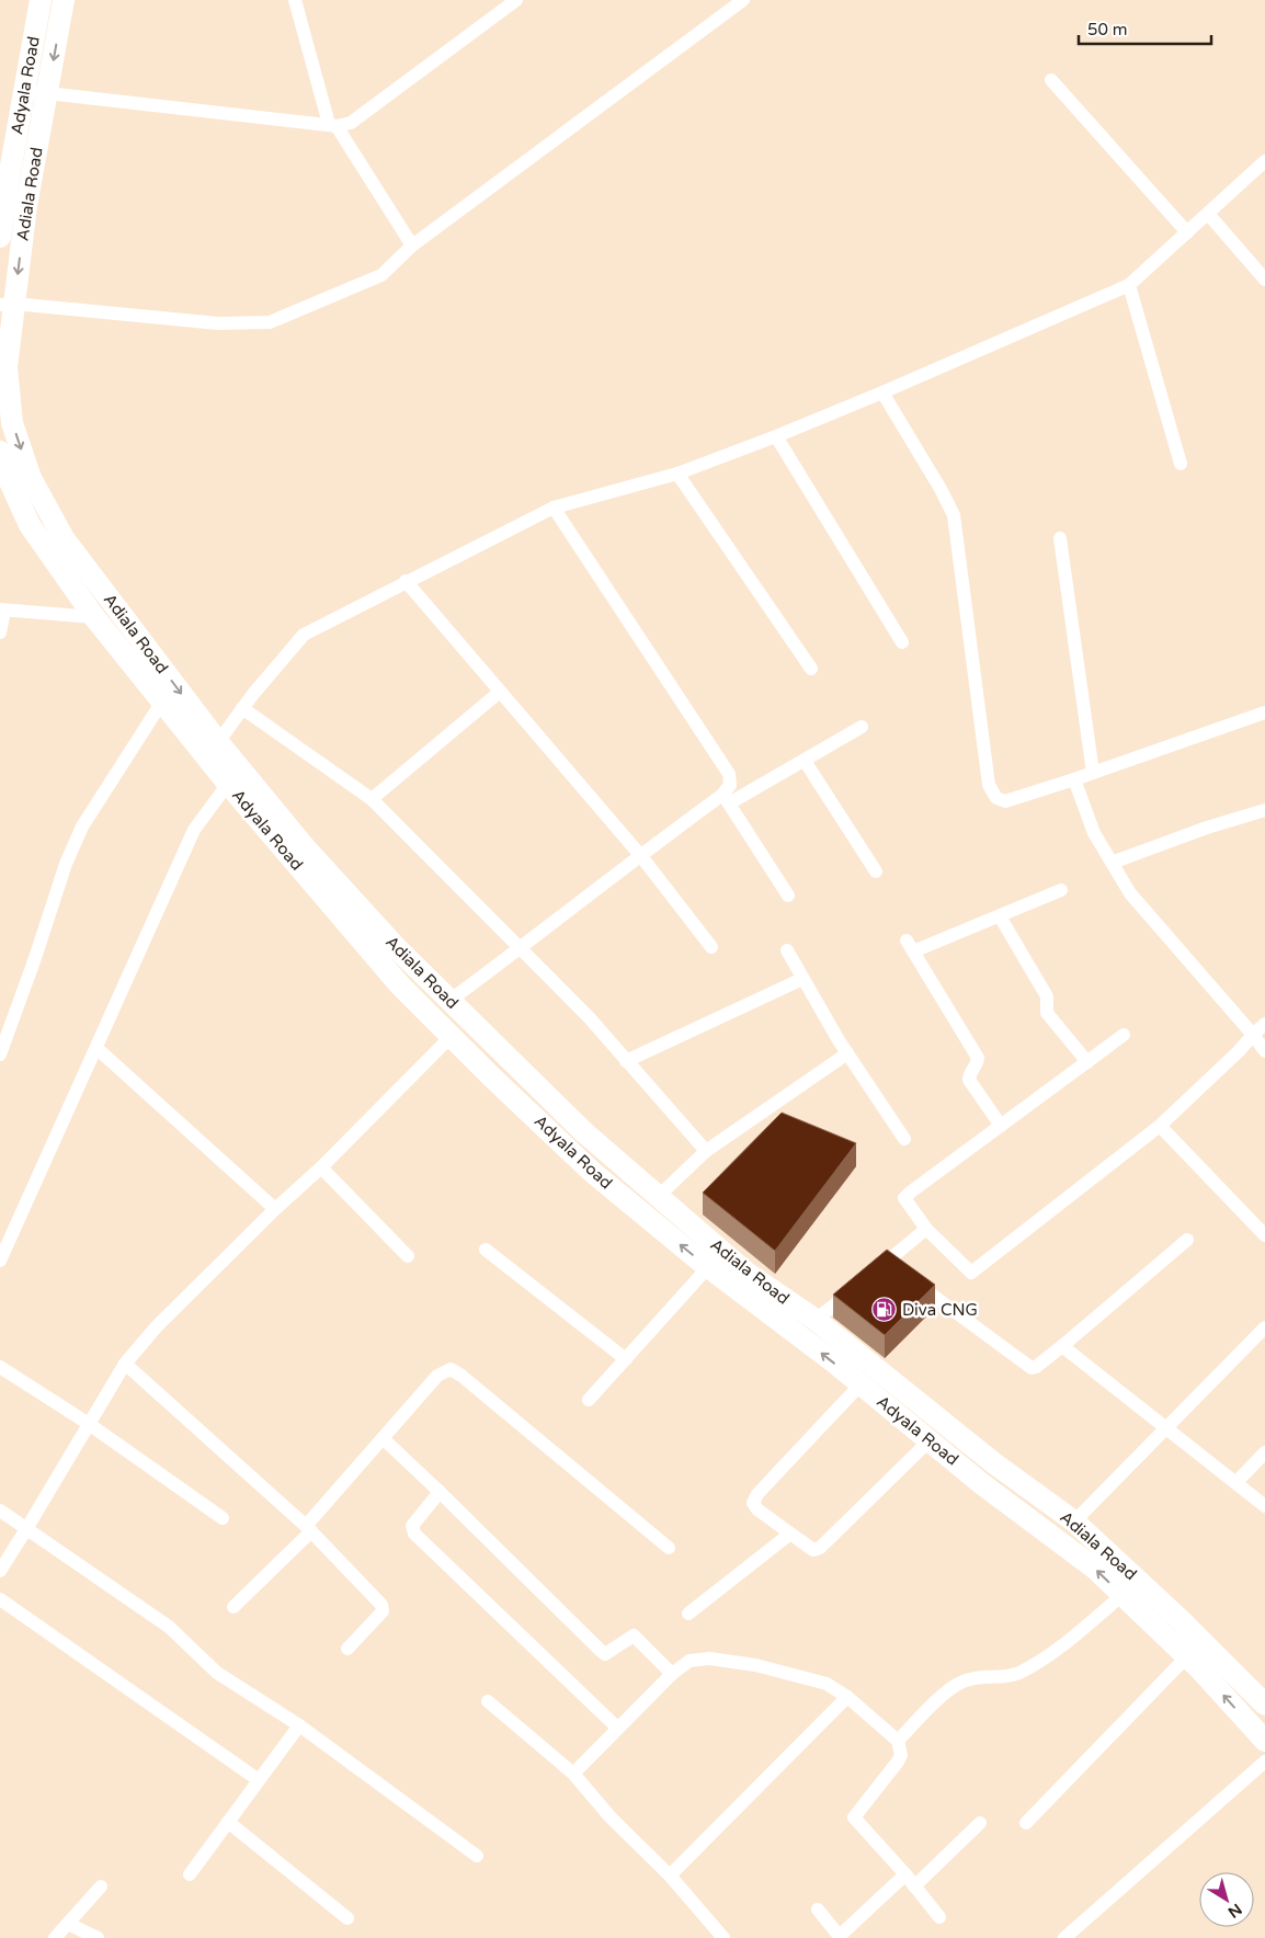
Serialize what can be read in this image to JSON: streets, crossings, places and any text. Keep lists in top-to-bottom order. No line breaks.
{"streets":{"main road":["Adyala Road","Adiala Road"]},"one_way":["Adyala Road"],"places":{"fuel station":["Diva CNG"]},"scale_bar":"50 m","north":"bottom right"}
